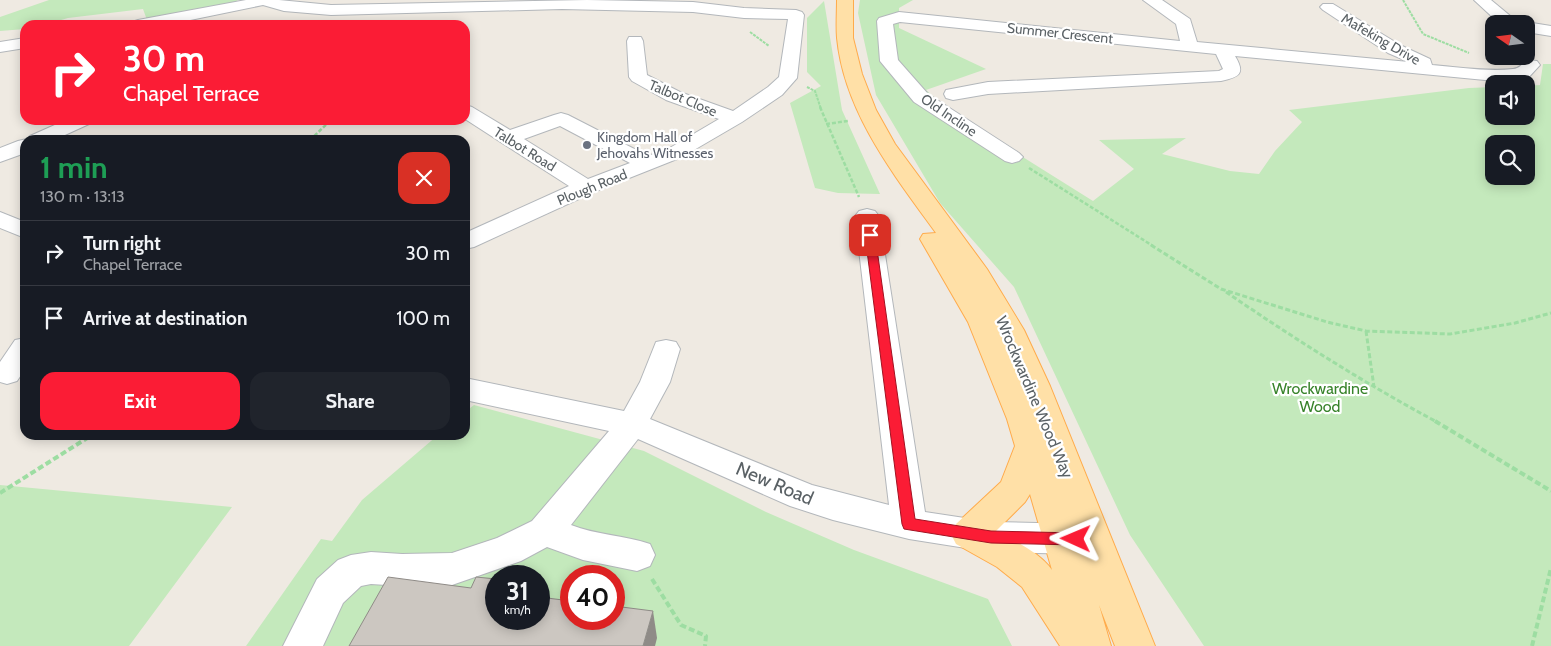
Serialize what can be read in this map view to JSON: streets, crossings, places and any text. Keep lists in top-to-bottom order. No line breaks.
{"streets":{"main road":["Wrockwardine Wood Way"],"street":["Summer Crescent","Mafeking Drive","Talbot Close","Old Incline","Talbot Road","Plough Road","New Road"]},"crossings":[["Summer Crescent","Mafeking Drive"],["Summer Crescent","Old Incline"],["Talbot Close","Plough Road"],["Talbot Road","Plough Road"],["Wrockwardine Wood Way","New Road"]],"parks":["Wrockwardine Wood"],"places":["Kingdom Hall of Jehovahs Witnesses"],"north":"left","page":{"turn":["30 m","Chapel Terrace"],"heading":["1 min","130 m · 13:13"],"list":[{"name":"Turn right","note":"Chapel Terrace","value":"30 m"},{"name":"Arrive at destination","value":"100 m"}],"buttons":["Exit","Share"],"speed":"31 km/h","limit":"40"}}
